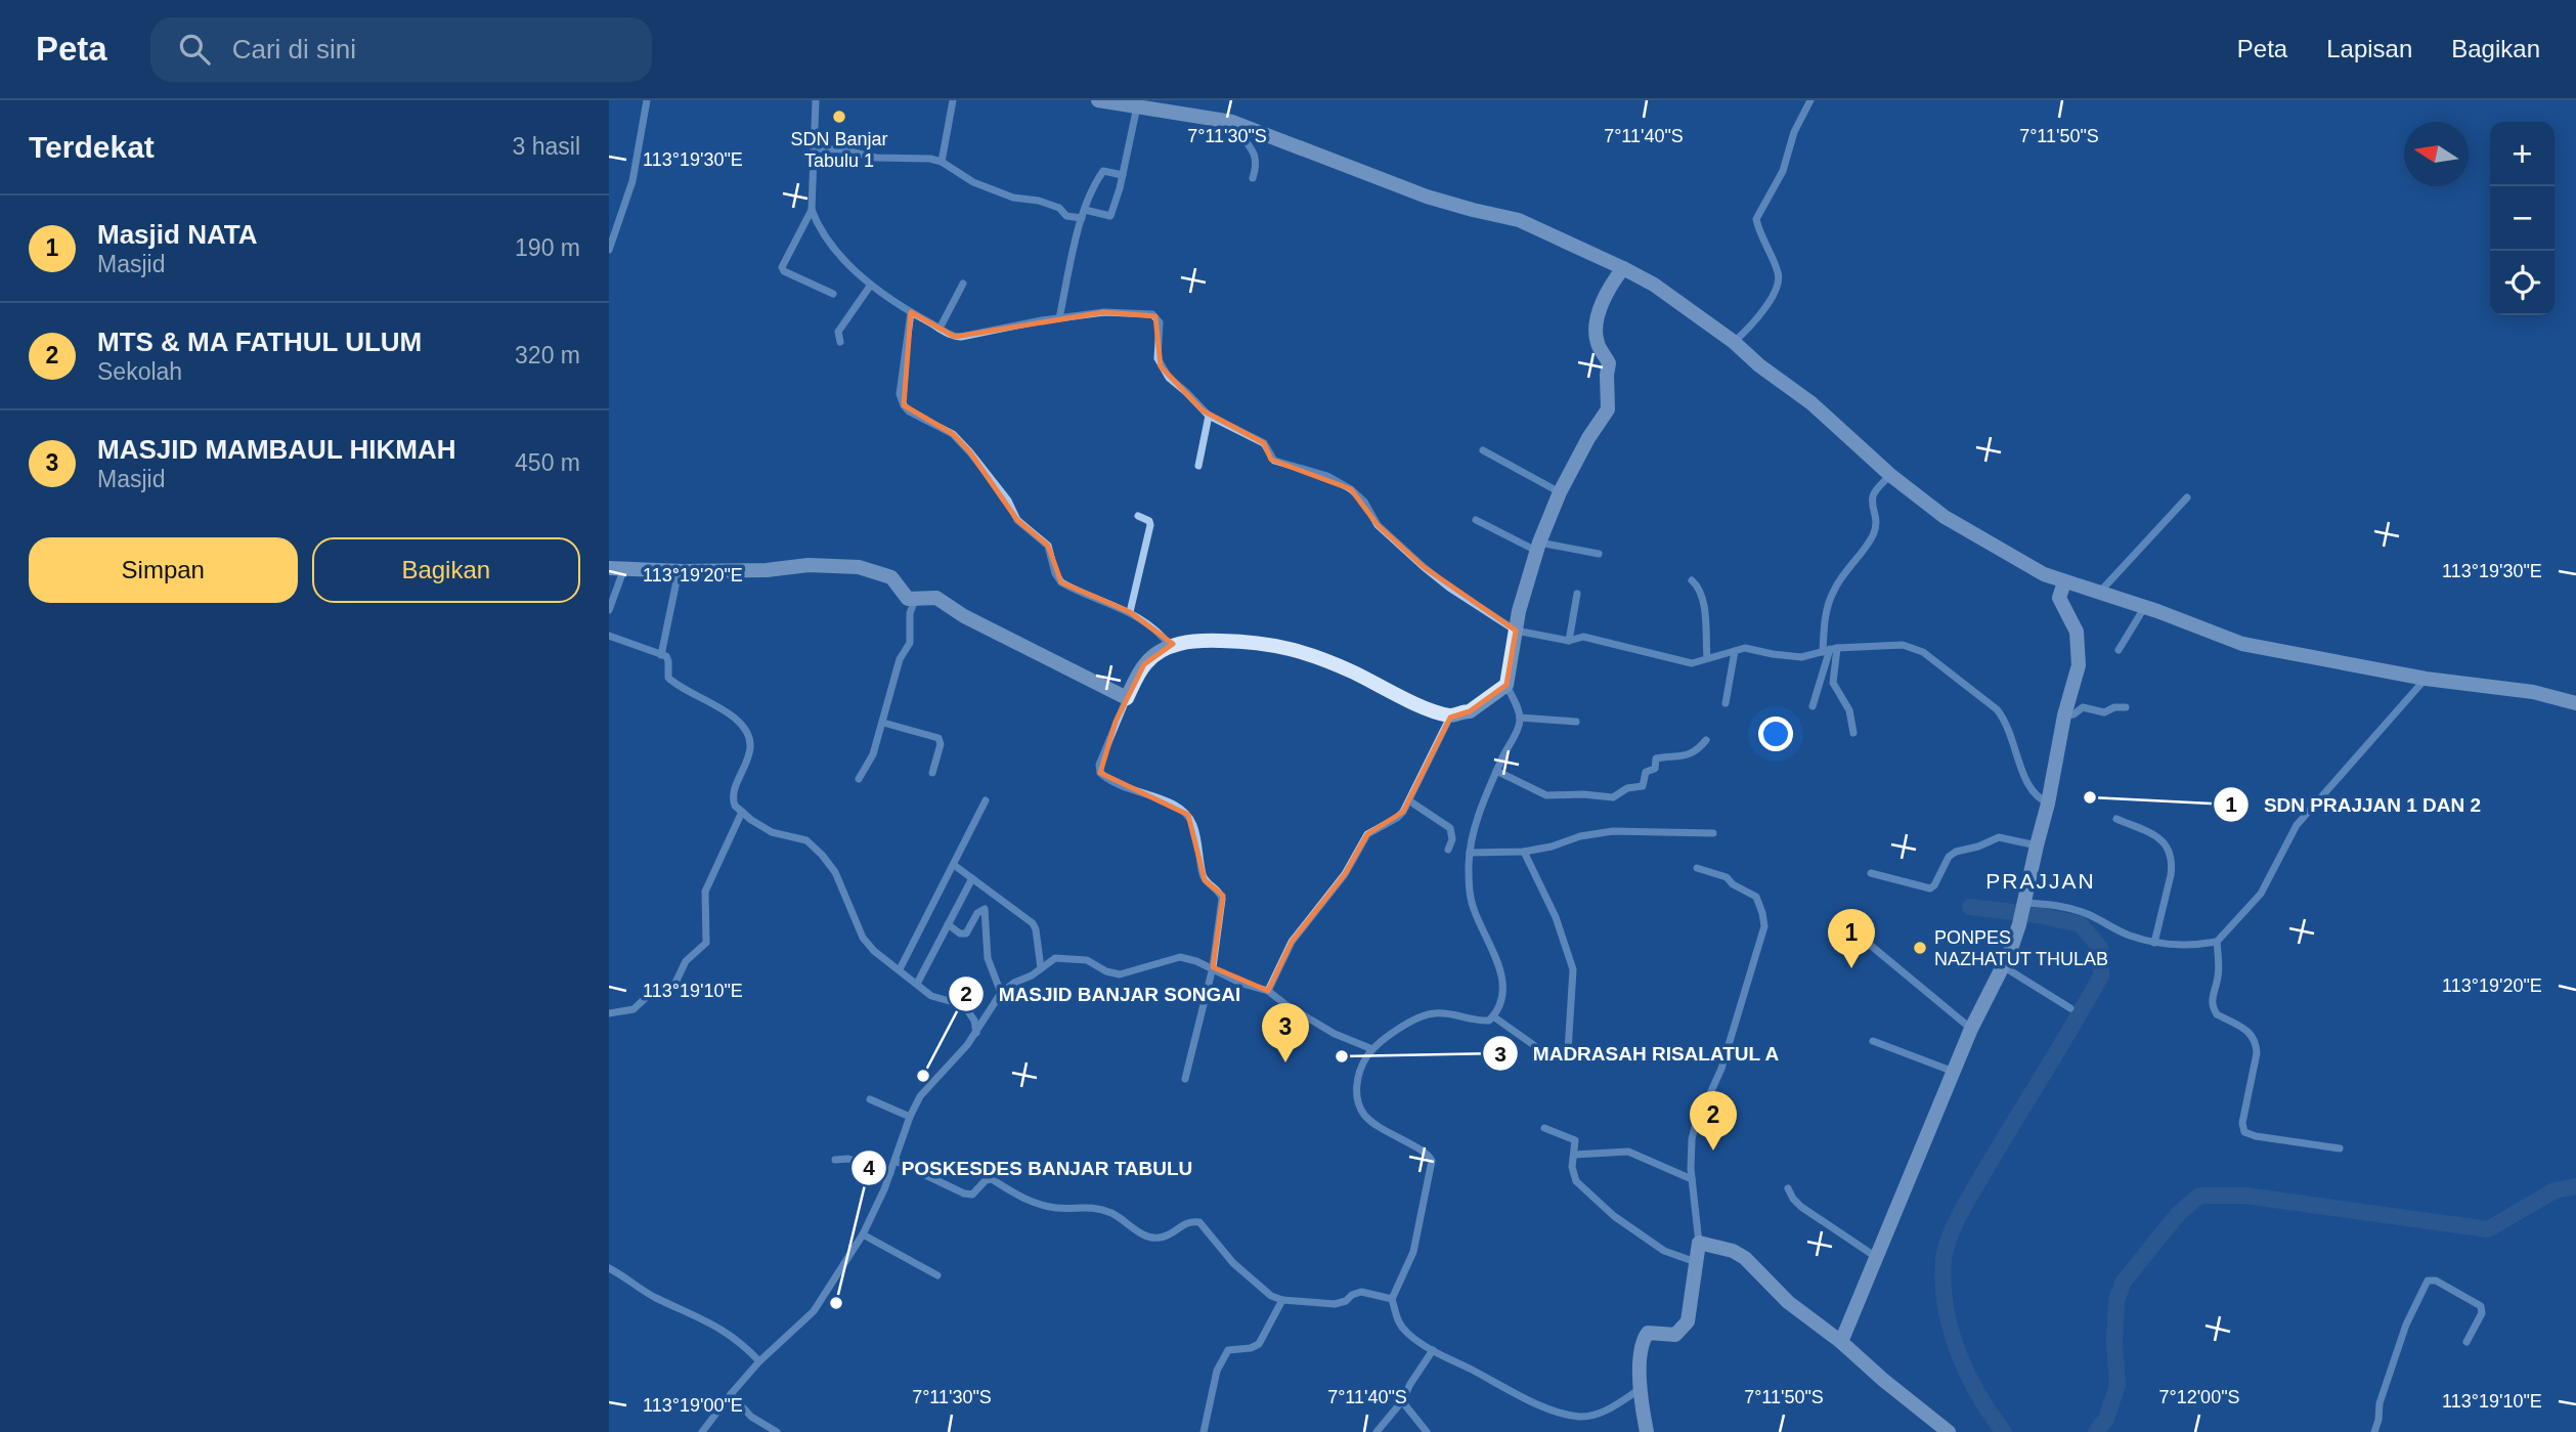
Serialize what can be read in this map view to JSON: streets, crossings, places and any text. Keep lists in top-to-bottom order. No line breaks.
{"districts":["PRAJJAN"],"places":["SDN Banjar Tabulu 1","SDN PRAJJAN 1 DAN 2","PONPES NAZHATUT THULAB","MADRASAH RISALATUL A","MASJID BANJAR SONGAI","POSKESDES BANJAR TABULU"],"north":"left","page":{"header":"Peta","search":"Cari di sini","nav":["Peta","Lapisan","Bagikan"],"heading":["Terdekat","3 hasil"],"map_buttons":["+","−"],"list":[{"mark":"1","name":"Masjid NATA","note":"Masjid","value":"190 m"},{"mark":"2","name":"MTS & MA FATHUL ULUM","note":"Sekolah","value":"320 m"},{"mark":"3","name":"MASJID MAMBAUL HIKMAH","note":"Masjid","value":"450 m"}],"buttons":["Simpan","Bagikan"],"pins":["1","3","2"]},"coordinates":["7°11'30\"S","7°11'40\"S","7°11'50\"S","113°19'30\"E","113°19'20\"E","113°19'10\"E","7°12'00\"S","113°19'00\"E"]}
